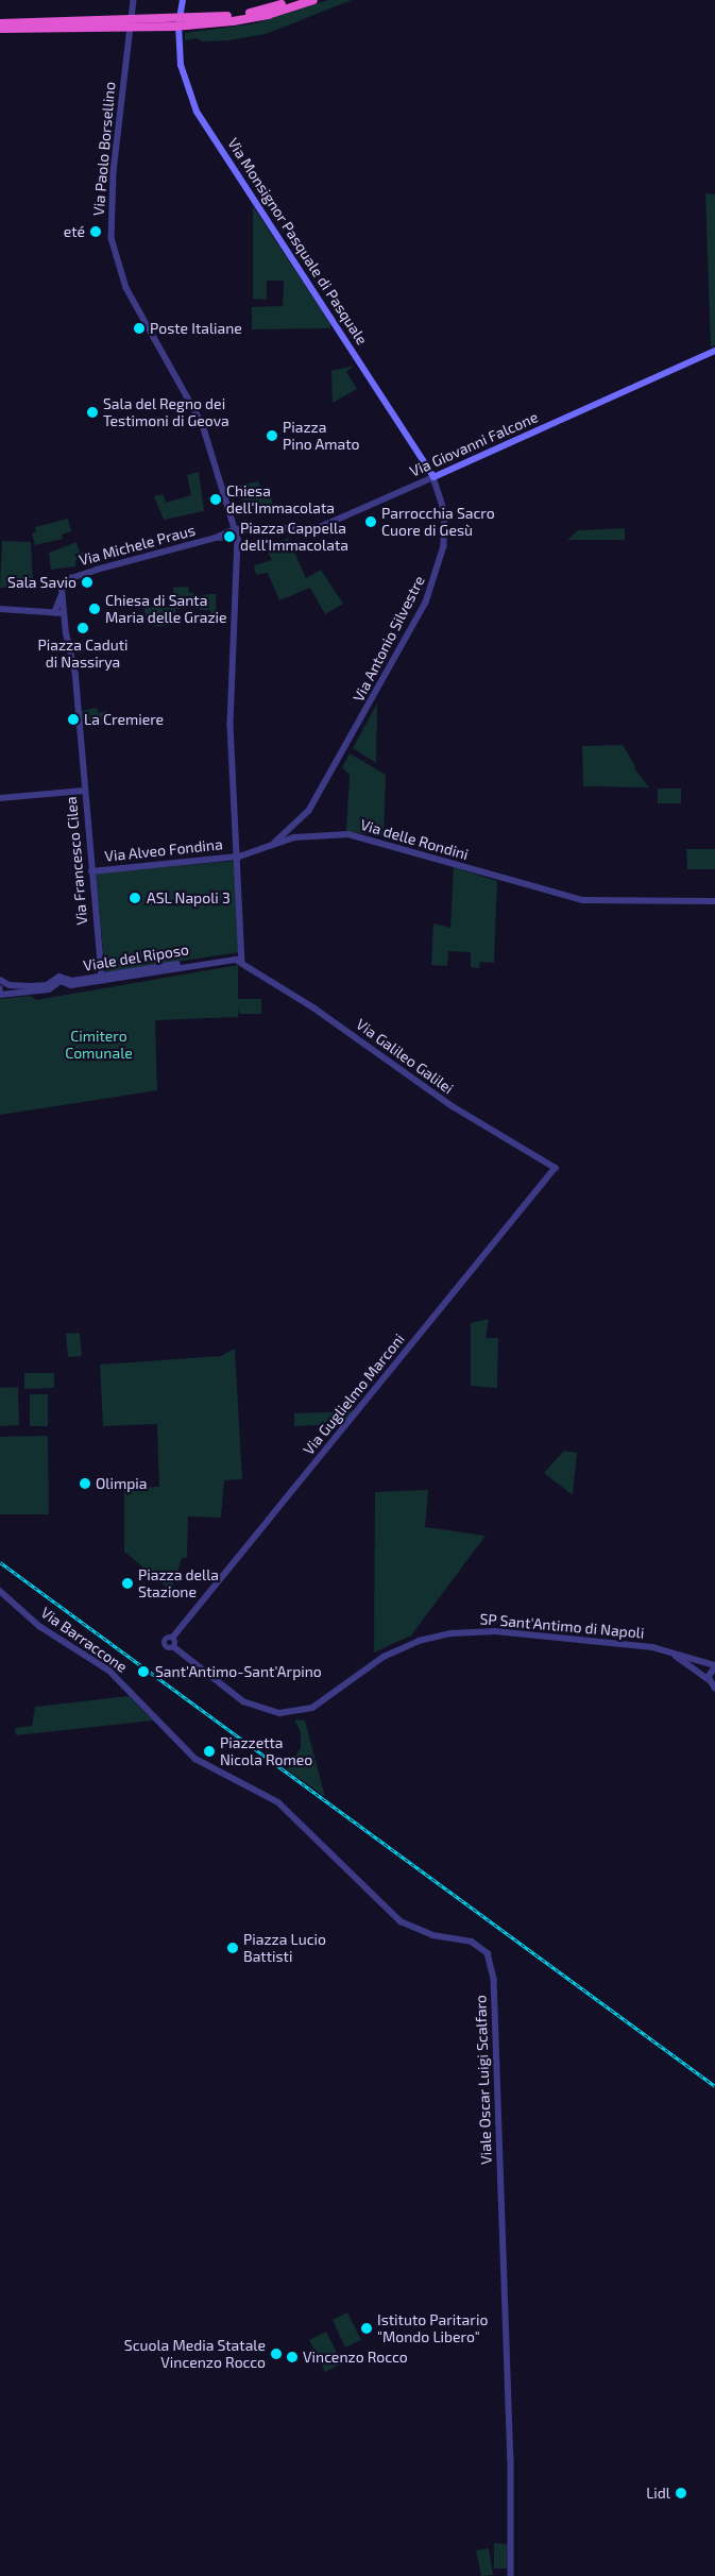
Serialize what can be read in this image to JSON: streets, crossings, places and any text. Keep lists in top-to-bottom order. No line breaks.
{"streets":{"main road":["Via Monsignor Pasquale di Pasquale","Via Giovanni Falcone"],"street":["Via Paolo Borsellino","Via Michele Praus","Via Antonio Silvestre","Via delle Rondini","Via Alveo Fondina","Via Francesco Cilea","Viale del Riposo","Via Galileo Galilei","Via Guglielmo Marconi","SP Sant'Antimo di Napoli","Via Barraccone","Viale Oscar Luigi Scalfaro"]},"crossings":[["Via Paolo Borsellino","Via Giovanni Falcone"],["Via Paolo Borsellino","Via Michele Praus"],["Via Paolo Borsellino","Via delle Rondini"],["Via Paolo Borsellino","Via Alveo Fondina"],["Via Paolo Borsellino","Viale del Riposo"],["Via Paolo Borsellino","Via Galileo Galilei"],["Via Monsignor Pasquale di Pasquale","Via Giovanni Falcone"],["Via Monsignor Pasquale di Pasquale","Via Antonio Silvestre"],["Via Giovanni Falcone","Via Michele Praus"],["Via Giovanni Falcone","Via Antonio Silvestre"],["Via Michele Praus","Via Francesco Cilea"],["Via Antonio Silvestre","Via delle Rondini"],["Via delle Rondini","Via Alveo Fondina"],["Via Alveo Fondina","Via Francesco Cilea"],["Via Francesco Cilea","Viale del Riposo"],["Viale del Riposo","Via Galileo Galilei"],["Via Galileo Galilei","Via Guglielmo Marconi"],["Via Barraccone","Viale Oscar Luigi Scalfaro"]],"parks":["Cimitero Comunale"],"places":["eté","Poste Italiane","Sala del Regno dei Testimoni di Geova","Piazza Pino Amato","Chiesa dell'Immacolata","Parrocchia Sacro Cuore di Gesù","Piazza Cappella dell'Immacolata","Sala Savio","Chiesa di Santa Maria delle Grazie","Piazza Caduti di Nassirya","La Cremiere","ASL Napoli 3","Olimpia","Piazza della Stazione","Sant'Antimo-Sant'Arpino","Piazzetta Nicola Romeo","Piazza Lucio Battisti","Istituto Paritario \"Mondo Libero\"","Scuola Media Statale Vincenzo Rocco","Vincenzo Rocco","Lidl"]}
